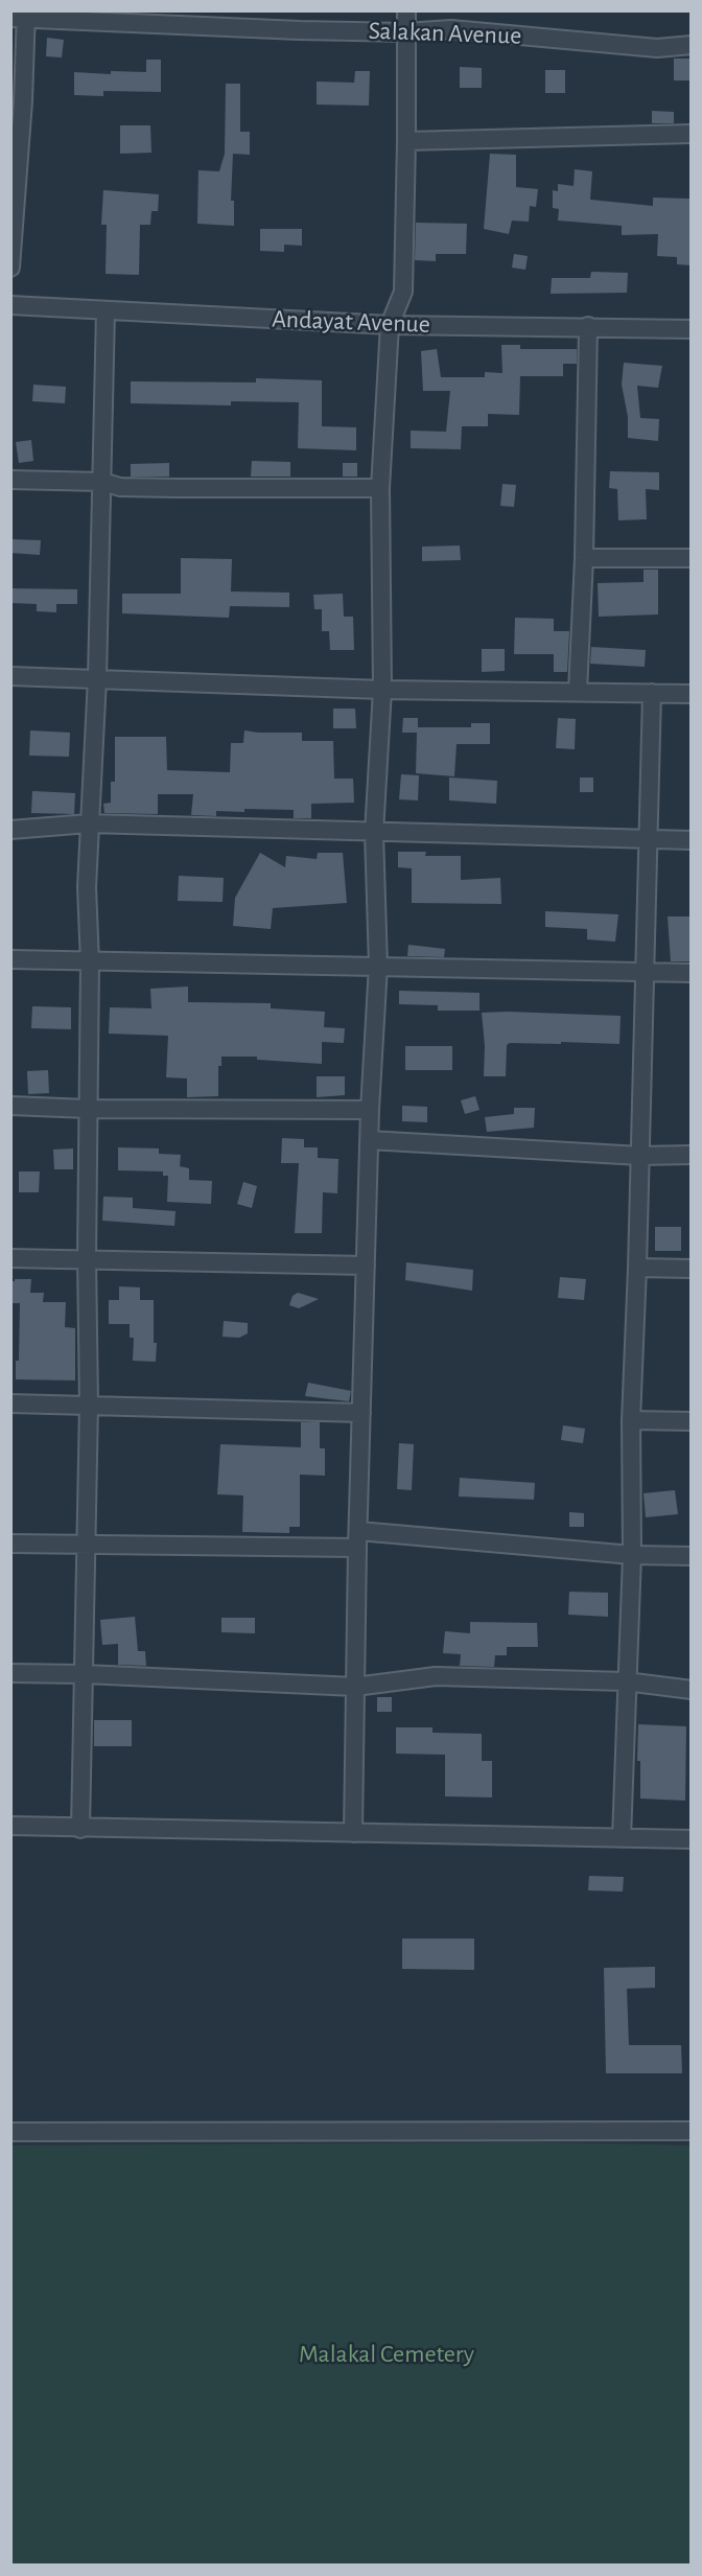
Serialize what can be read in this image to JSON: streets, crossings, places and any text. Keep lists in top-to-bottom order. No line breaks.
{"streets":{"street":["Salakan Avenue","Andayat Avenue"]},"parks":["Malakal Cemetery"]}
